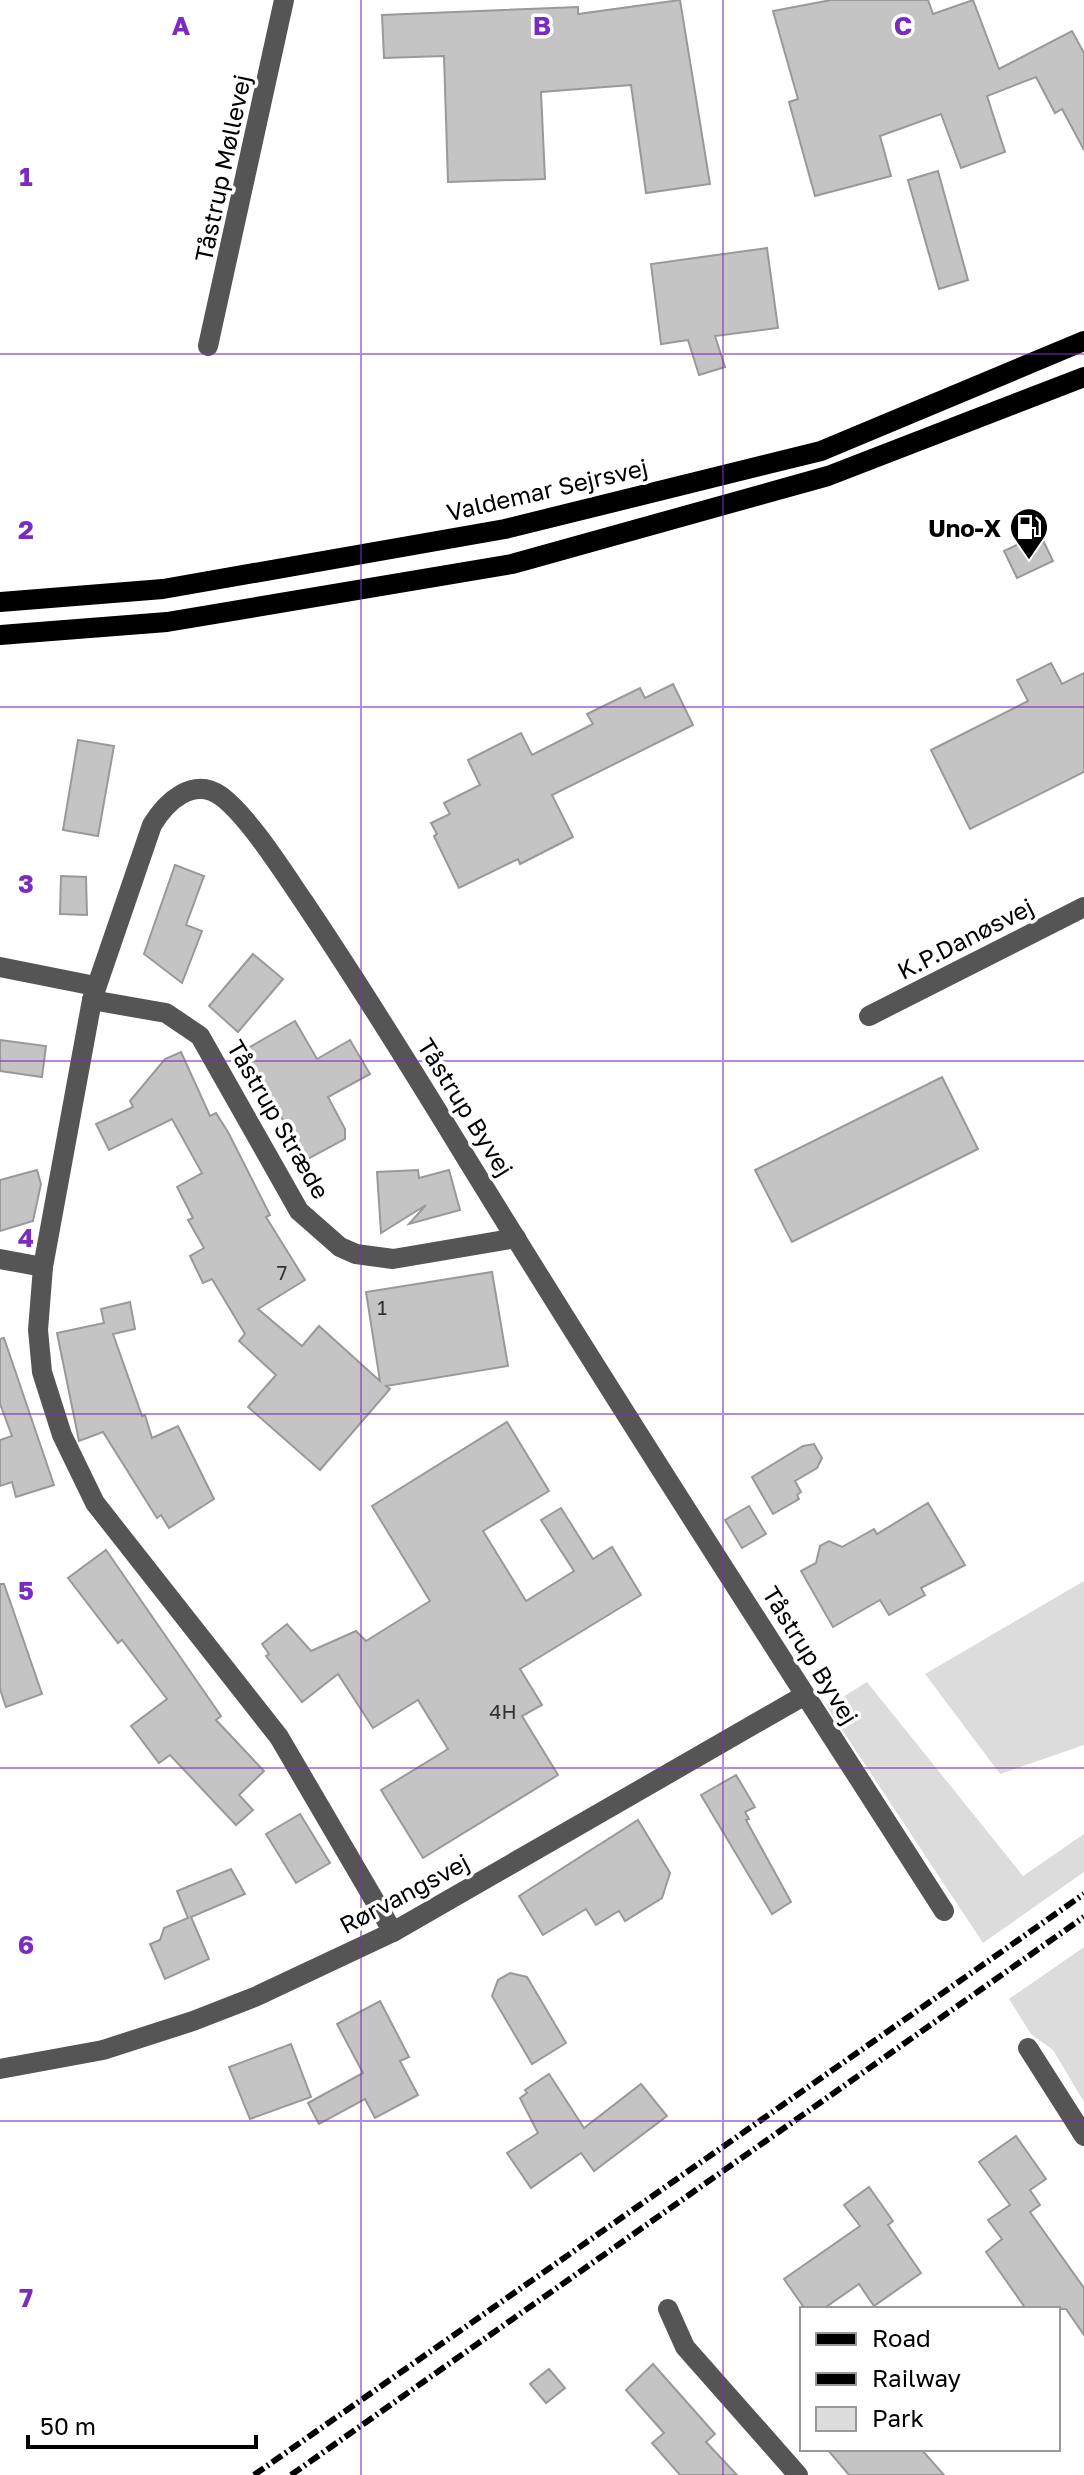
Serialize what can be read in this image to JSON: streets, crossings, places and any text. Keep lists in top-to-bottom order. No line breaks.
{"streets":{"main road":["Valdemar Sejrsvej"],"street":["Tåstrup Møllevej","K.P.Danøsvej","Tåstrup Byvej","Tåstrup Stræde","Rørvangsvej"]},"crossings":[["Tåstrup Byvej","Tåstrup Stræde"],["Tåstrup Byvej","Rørvangsvej"]],"places":{"fuel station":["Uno-X"]},"house_numbers":["7","1","4H"],"legend":["Road","Railway","Park"],"scale_bar":"50 m","grid":{"columns":["A","B","C"],"rows":["1","2","3","4","5","6","7"]}}
